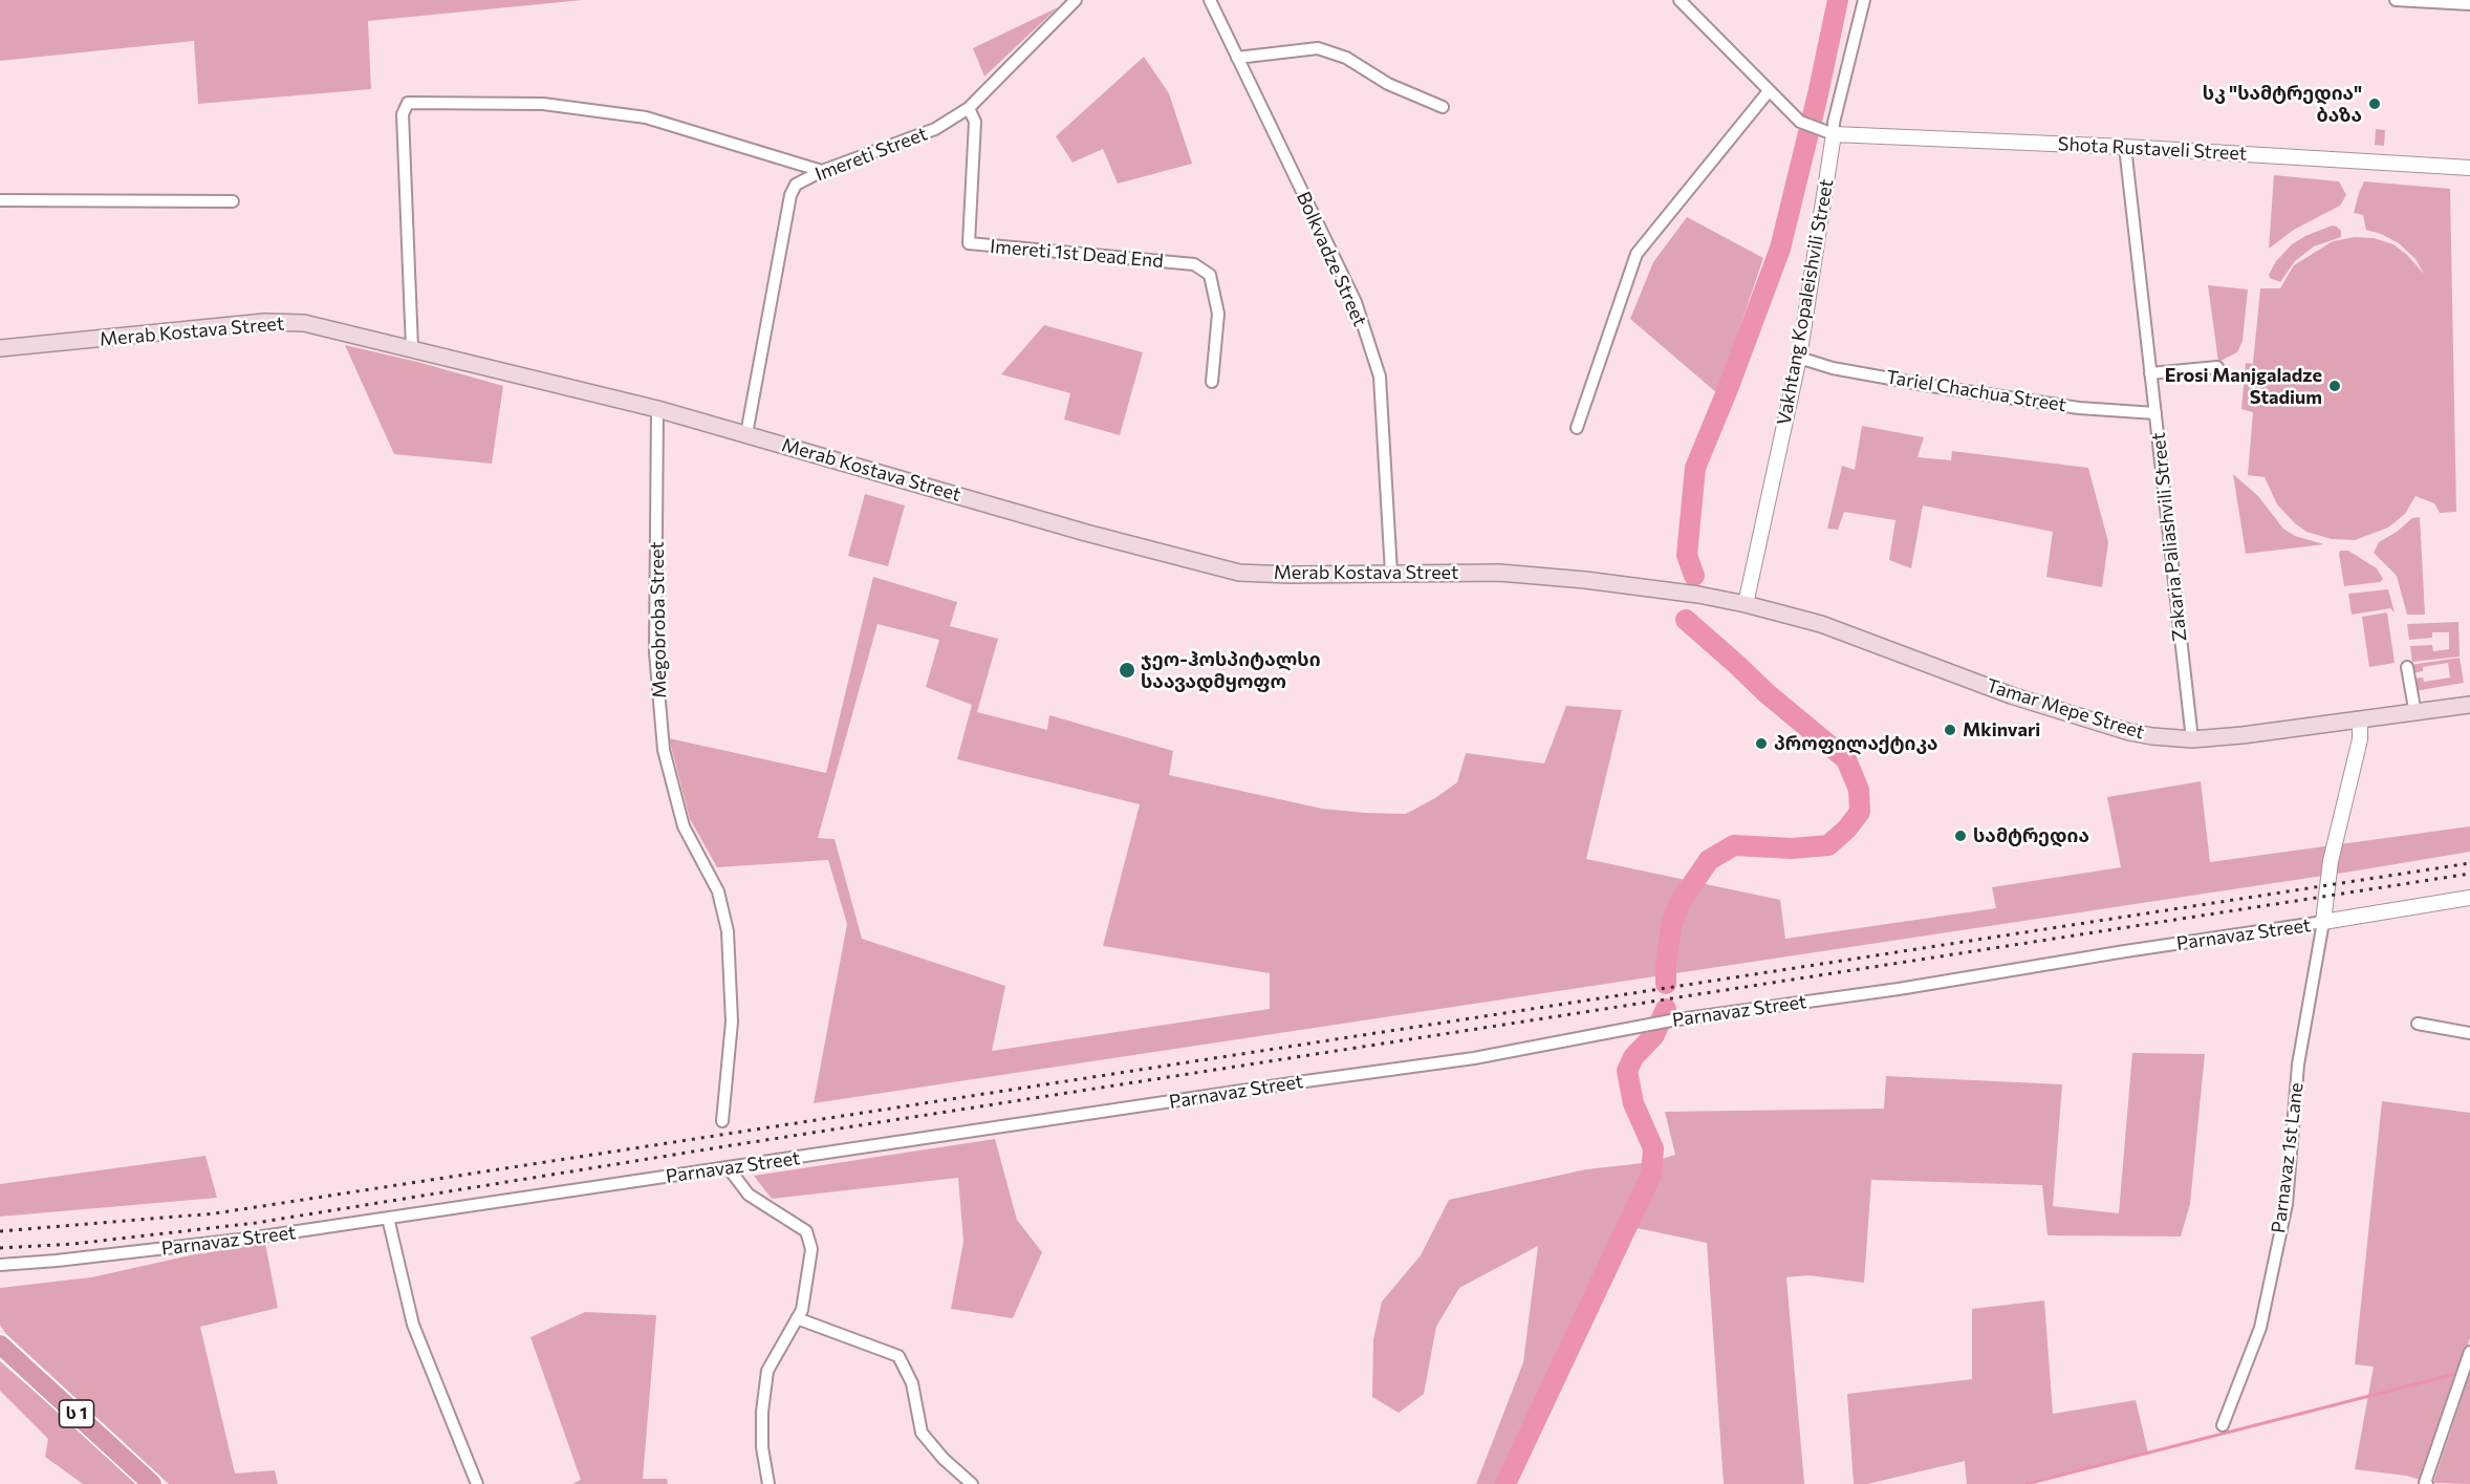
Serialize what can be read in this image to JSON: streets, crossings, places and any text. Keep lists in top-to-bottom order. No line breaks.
{"streets":{"highway":["ს 1"],"main road":["Merab Kostava Street","Tamar Mepe Street"],"street":["Shota Rustaveli Street","Imereti Street","Imereti 1st Dead End","Bolkvadze Street","Vakhtang Kopaleishvili Street","Tariel Chachua Street","Zakaria Paliashvili Street","Megobroba Street","Parnavaz Street","Parnavaz 1st Lane"]},"crossings":[["Shota Rustaveli Street","Vakhtang Kopaleishvili Street"],["Shota Rustaveli Street","Zakaria Paliashvili Street"],["Imereti Street","Imereti 1st Dead End"],["Imereti Street","Merab Kostava Street"],["Bolkvadze Street","Merab Kostava Street"],["Vakhtang Kopaleishvili Street","Merab Kostava Street"],["Vakhtang Kopaleishvili Street","Tariel Chachua Street"],["Vakhtang Kopaleishvili Street","Tamar Mepe Street"],["Merab Kostava Street","Megobroba Street"],["Merab Kostava Street","Tamar Mepe Street"],["Tariel Chachua Street","Zakaria Paliashvili Street"],["Zakaria Paliashvili Street","Tamar Mepe Street"],["Parnavaz Street","Parnavaz 1st Lane"]],"places":["სკ \"სამტრედია\" ბაზა","Erosi Manjgaladze Stadium","ჯეო-ჰოსპიტალსი საავადმყოფო","Mkinvari","პროფილაქტიკა","სამტრედია"]}
